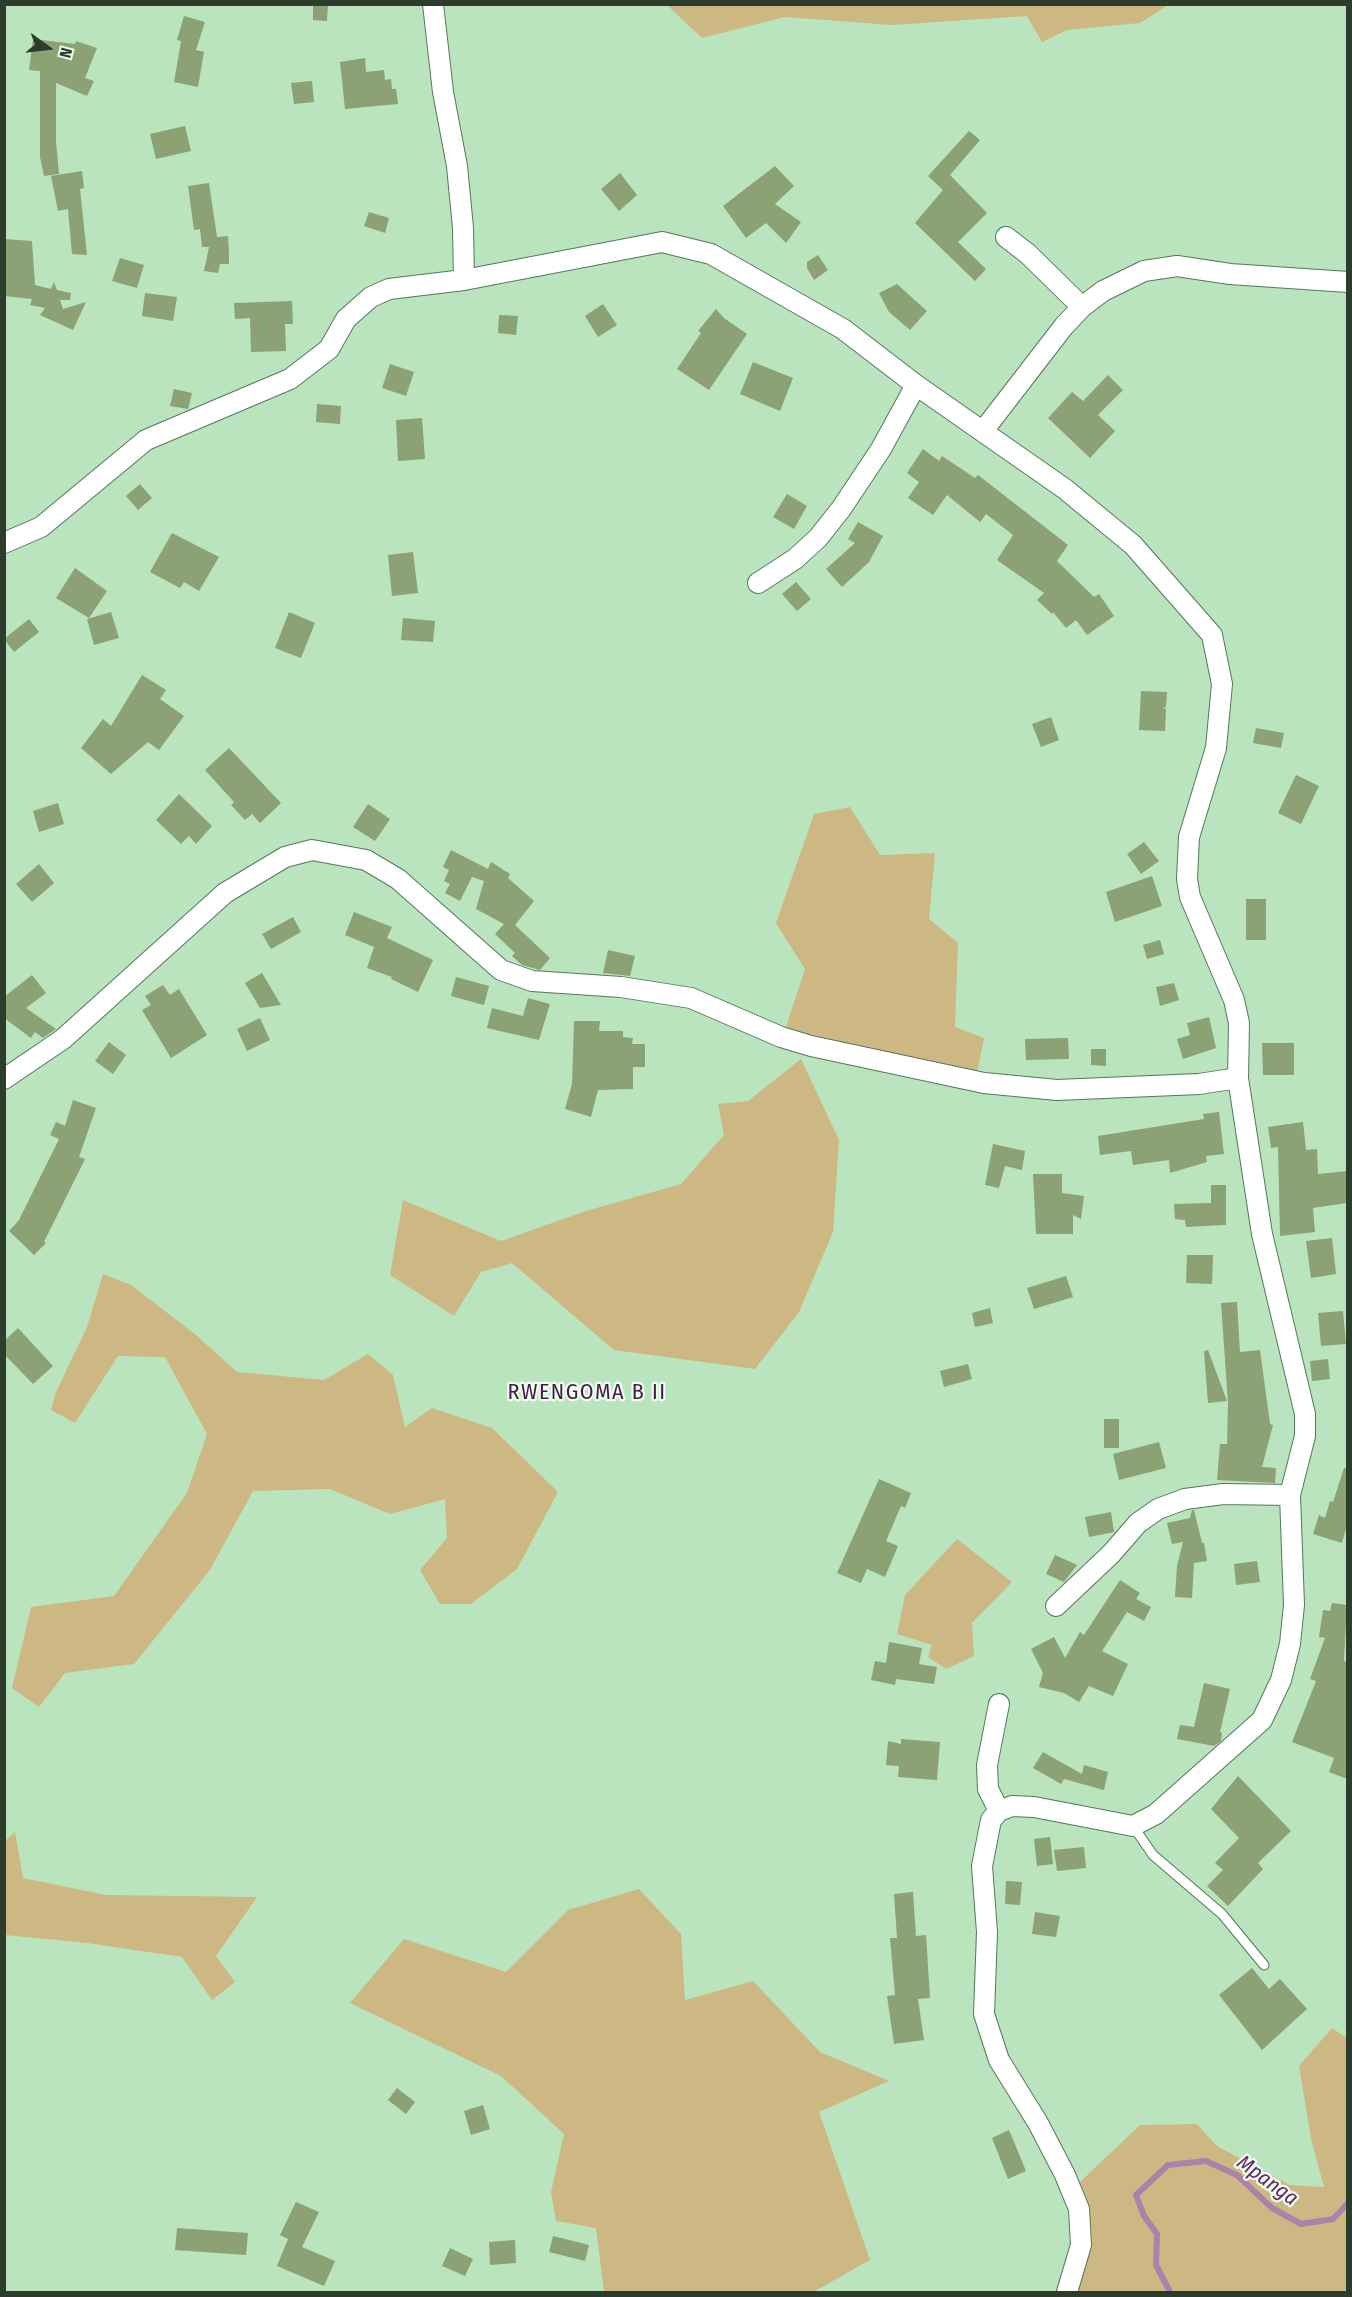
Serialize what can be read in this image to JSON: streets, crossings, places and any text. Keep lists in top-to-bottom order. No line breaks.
{"districts":["RWENGOMA B II"],"water":["Mpanga"],"north":"right"}
